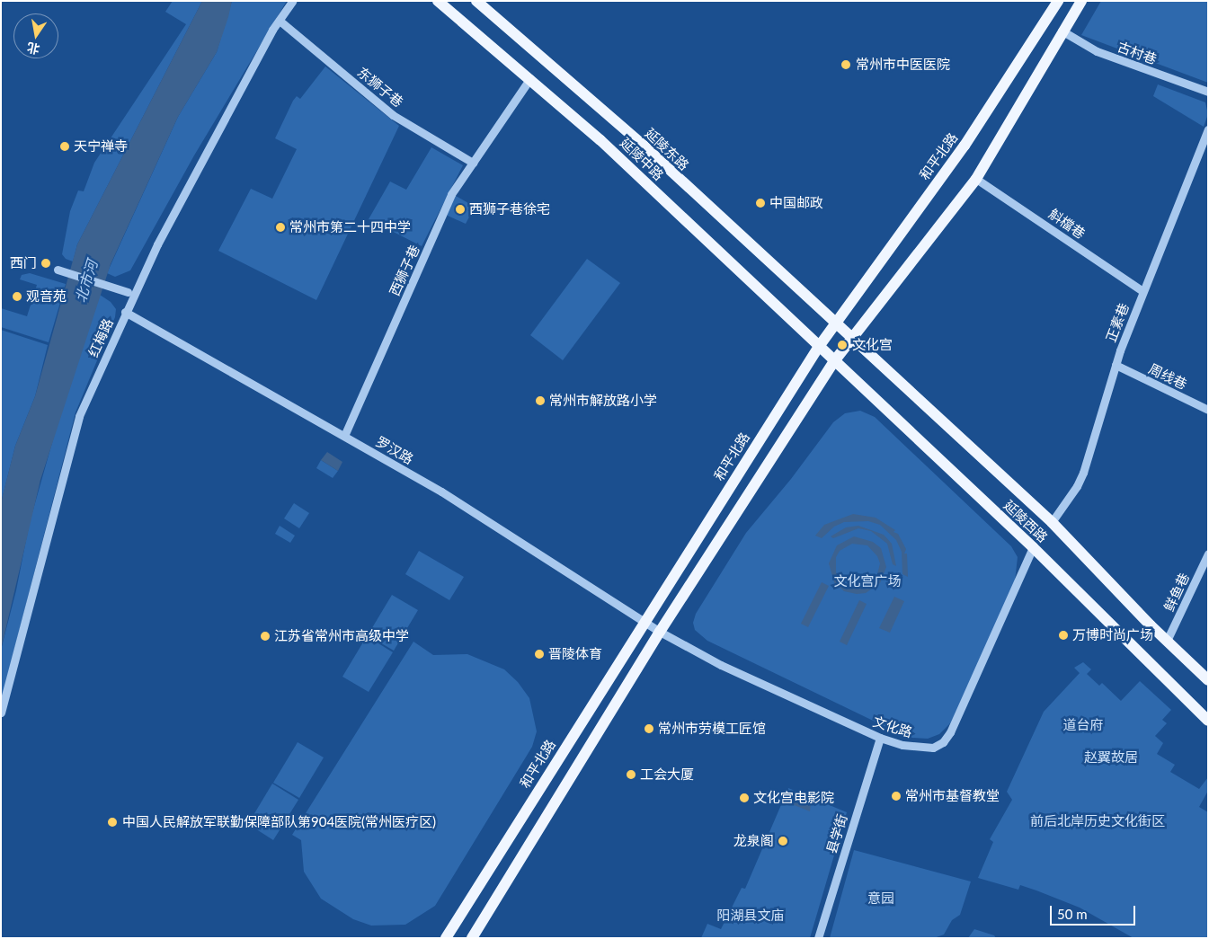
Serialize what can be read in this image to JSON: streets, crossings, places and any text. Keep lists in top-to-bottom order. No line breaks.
{"streets":{"main road":["延陵东路","和平北路","延陵中路","延陵西路"],"street":["古村巷","东狮子巷","斛檔巷","西狮子巷","正素巷","红梅路","周线巷","罗汉路","鲜鱼巷","文化路","县学街"]},"crossings":[["东狮子巷","西狮子巷"],["东狮子巷","红梅路"],["延陵东路","和平北路"],["延陵东路","延陵西路"],["和平北路","延陵中路"],["和平北路","罗汉路"],["和平北路","延陵西路"],["和平北路","文化路"],["延陵中路","西狮子巷"],["延陵中路","延陵西路"],["斛檔巷","正素巷"],["西狮子巷","罗汉路"],["正素巷","周线巷"],["正素巷","延陵西路"],["红梅路","罗汉路"],["罗汉路","文化路"],["延陵西路","鲜鱼巷"],["延陵西路","文化路"],["文化路","县学街"]],"water":["北市河"],"parks":["文化宫广场","道台府","赵翼故居","前后北岸历史文化街区","意园","阳湖县文庙"],"places":["常州市中医医院","天宁禅寺","中国邮政","西狮子巷徐宅","常州市第二十四中学","西门","观音苑","文化宫","常州市解放路小学","万博时尚广场","江苏省常州市高级中学","晋陵体育","常州市劳模工匠馆","工会大厦","常州市基督教堂","文化宫电影院","中国人民解放军联勤保障部队第904医院(常州医疗区)","龙泉阁"],"scale_bar":"50 m","north":"bottom"}
